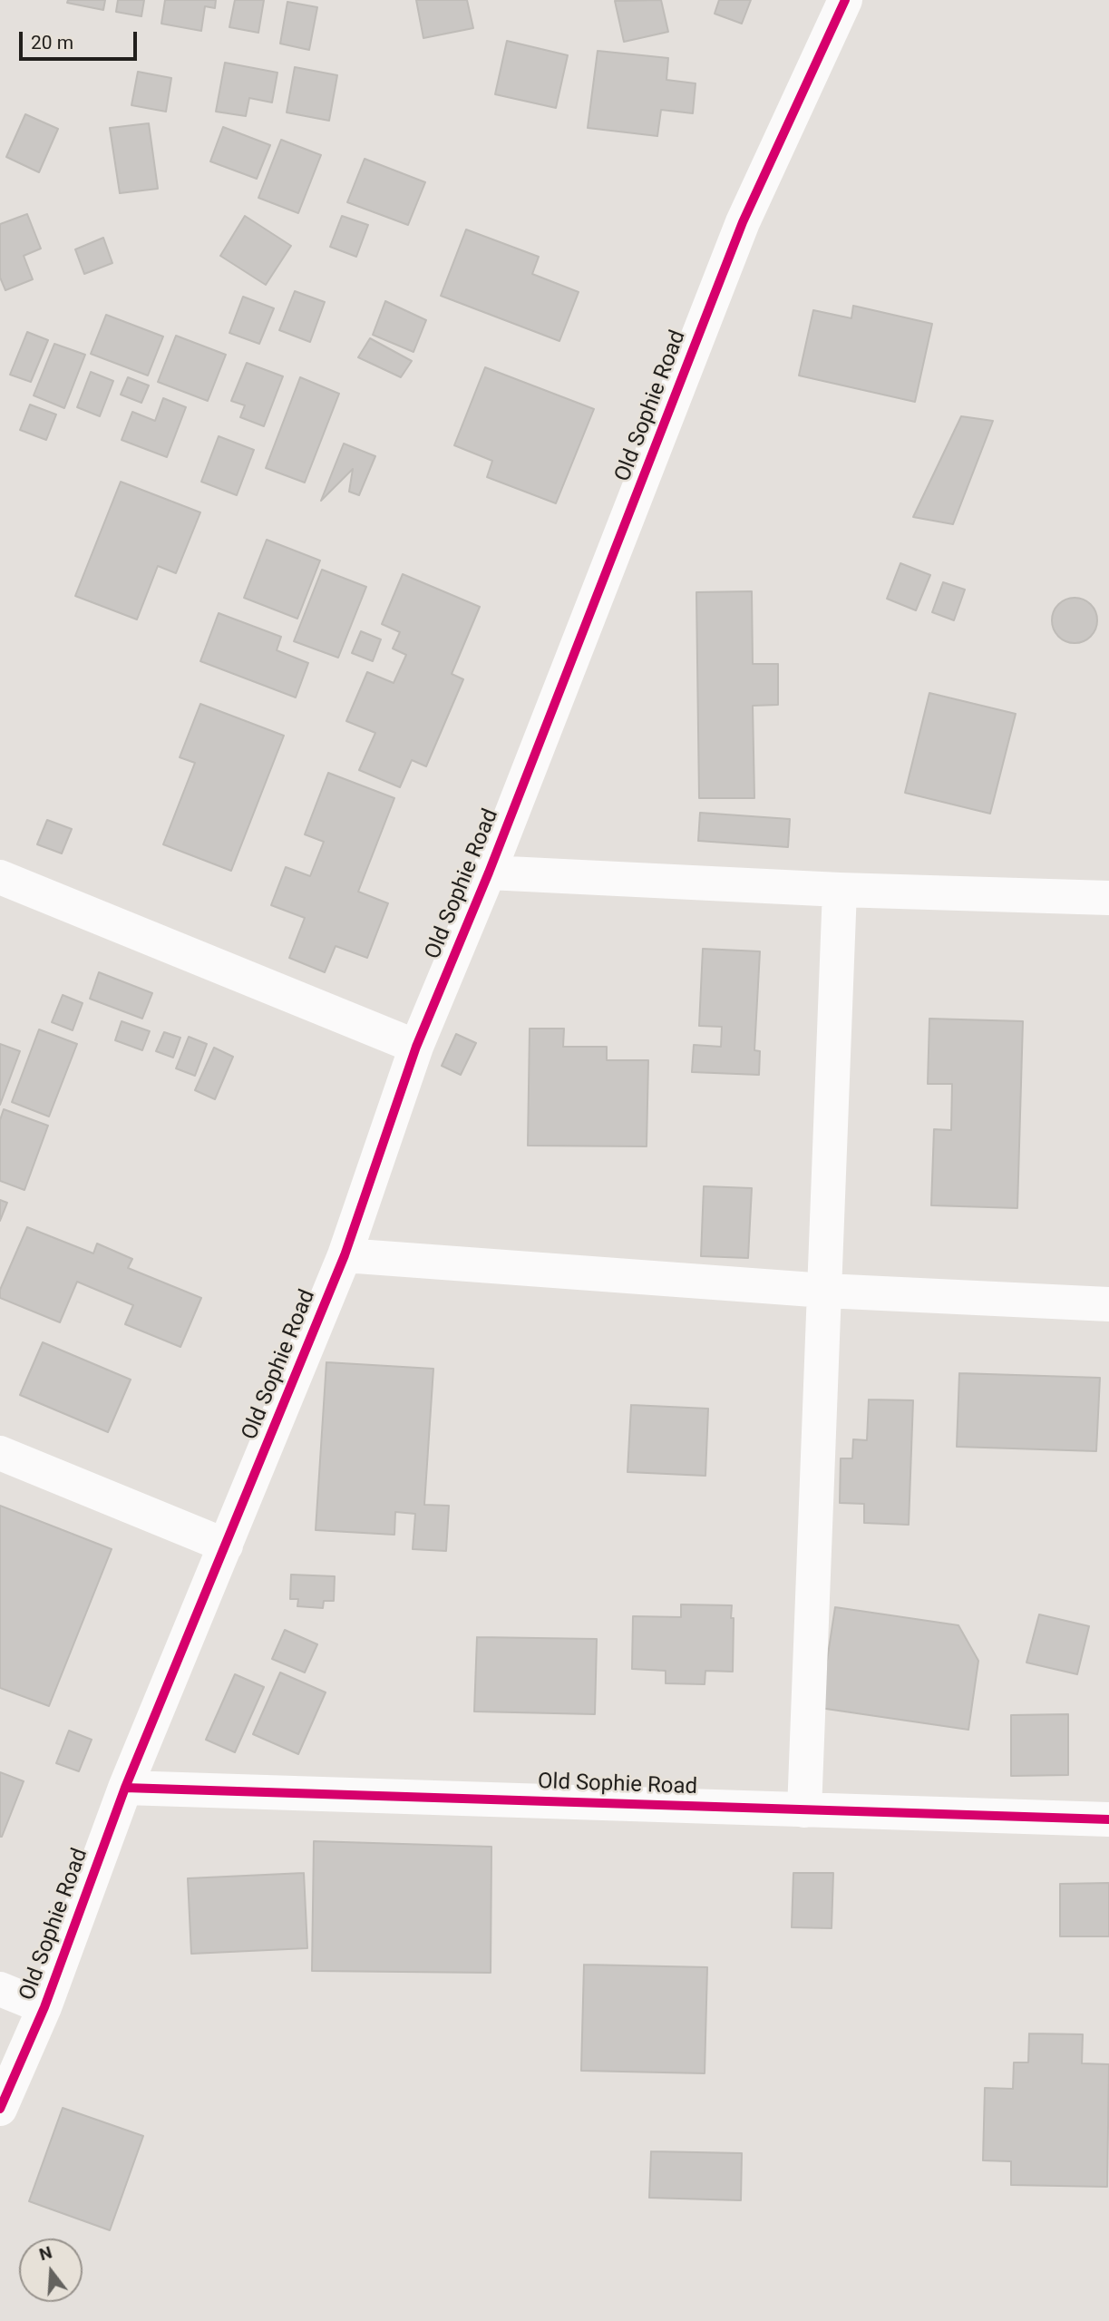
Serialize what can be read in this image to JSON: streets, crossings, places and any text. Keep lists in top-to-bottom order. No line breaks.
{"streets":{"street":["Old Sophie Road"]},"scale_bar":"20 m","north":"top"}
